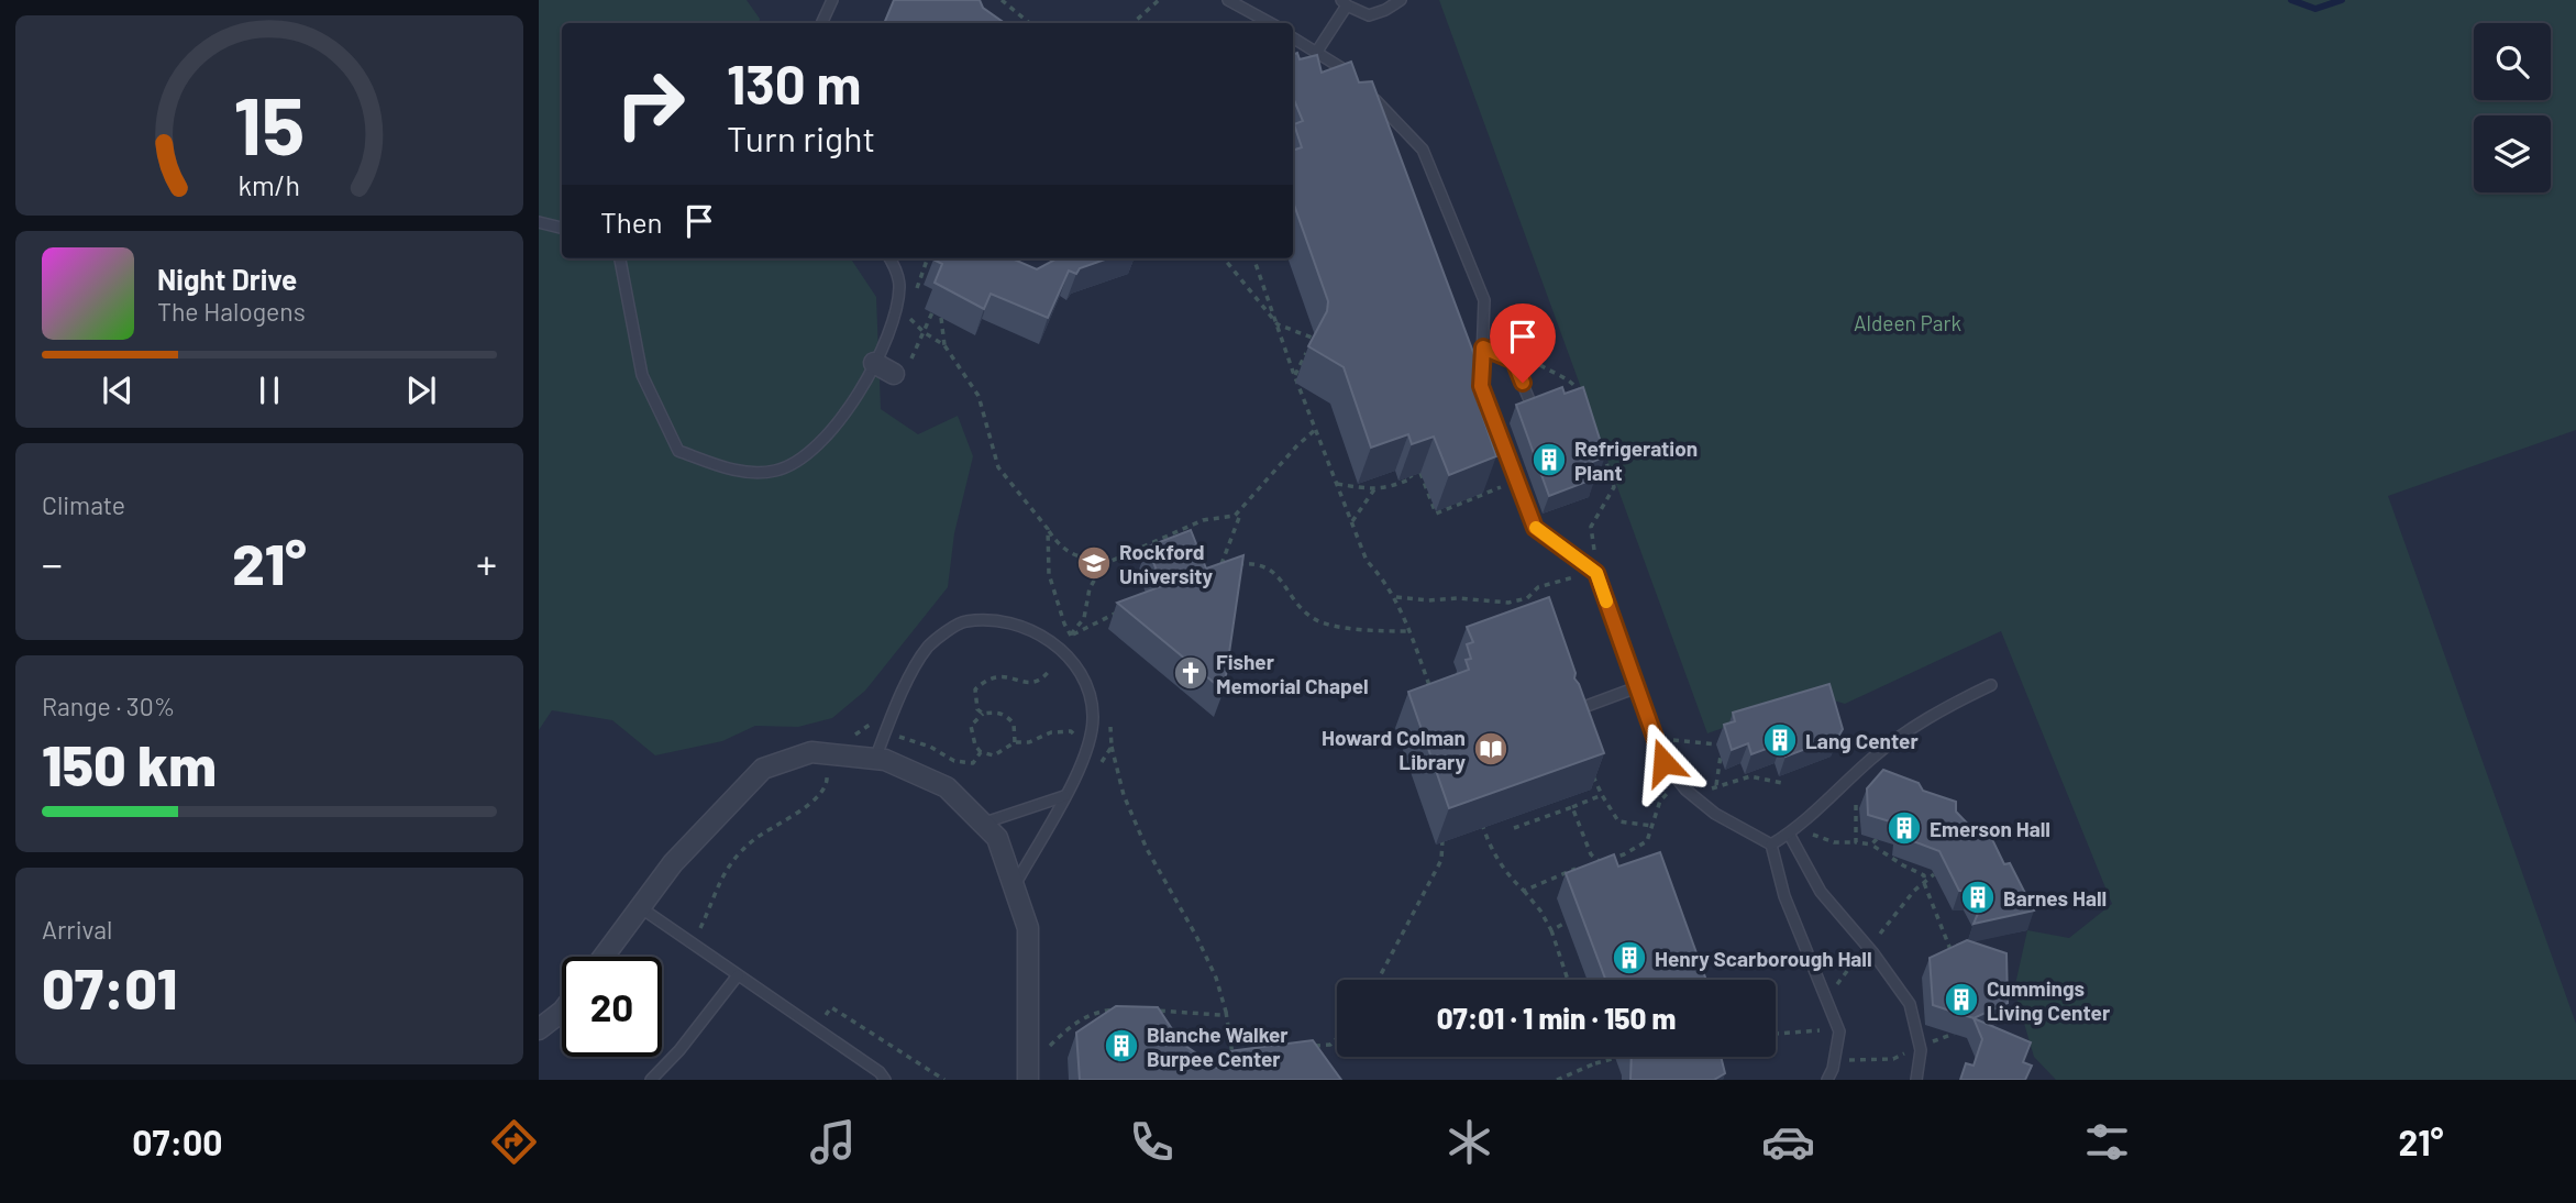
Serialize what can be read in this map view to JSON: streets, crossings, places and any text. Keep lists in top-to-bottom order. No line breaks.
{"parks":["Aldeen Park"],"places":{"building":["Refrigeration Plant","Lang Center","Emerson Hall","Barnes Hall","Henry Scarborough Hall","Cummings Living Center","Blanche Walker Burpee Center"],"school or university":["Rockford University"],"church":["Fisher Memorial Chapel"],"library":["Howard Colman Library"]},"page":{"turn":["130 m","Turn right"],"then":"Then","song":["Night Drive","The Halogens"],"tile":["Climate",["Range · 30%","150 km"],["Arrival","07:01"]],"heat":["−","21°","+"],"limit":"20","trip":"07:01 · 1 min · 150 m","tabs":["07:00","21°"],"gauge":["15","km/h"]}}
